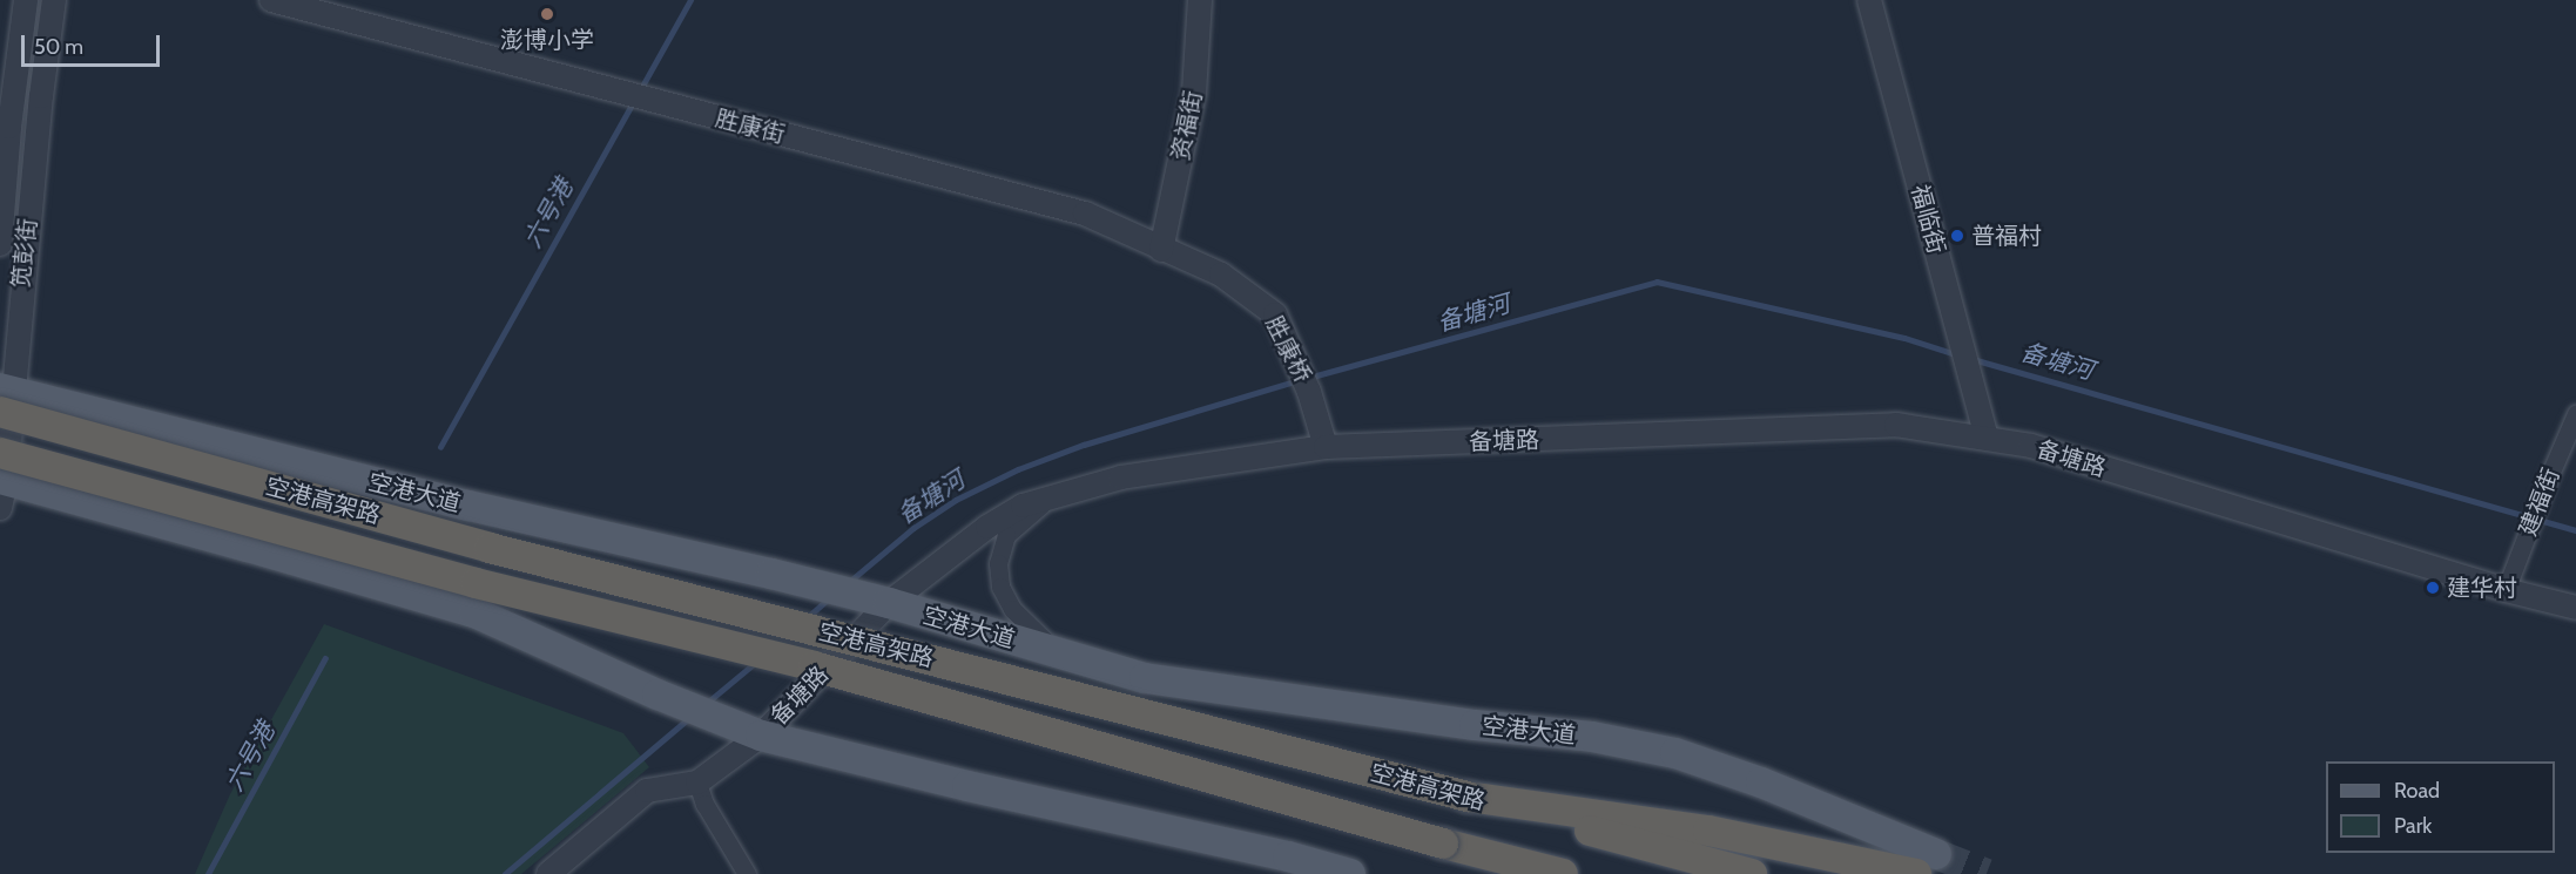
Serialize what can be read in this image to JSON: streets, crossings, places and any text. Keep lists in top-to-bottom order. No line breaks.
{"streets":{"highway":["空港高架路"],"main road":["空港大道"],"street":["资福街","胜康街","福临街","笕彭街","胜康桥","备塘路","建福街"]},"crossings":[["资福街","胜康街"],["胜康街","胜康桥"],["福临街","备塘路"],["笕彭街","空港大道"],["笕彭街","空港高架路"],["胜康桥","备塘路"],["备塘路","空港大道"],["备塘路","建福街"],["空港大道","空港高架路"]],"water":["六号港","备塘河"],"places":["澎博小学","普福村","建华村"],"legend":["Road","Park"],"scale_bar":"50 m"}
